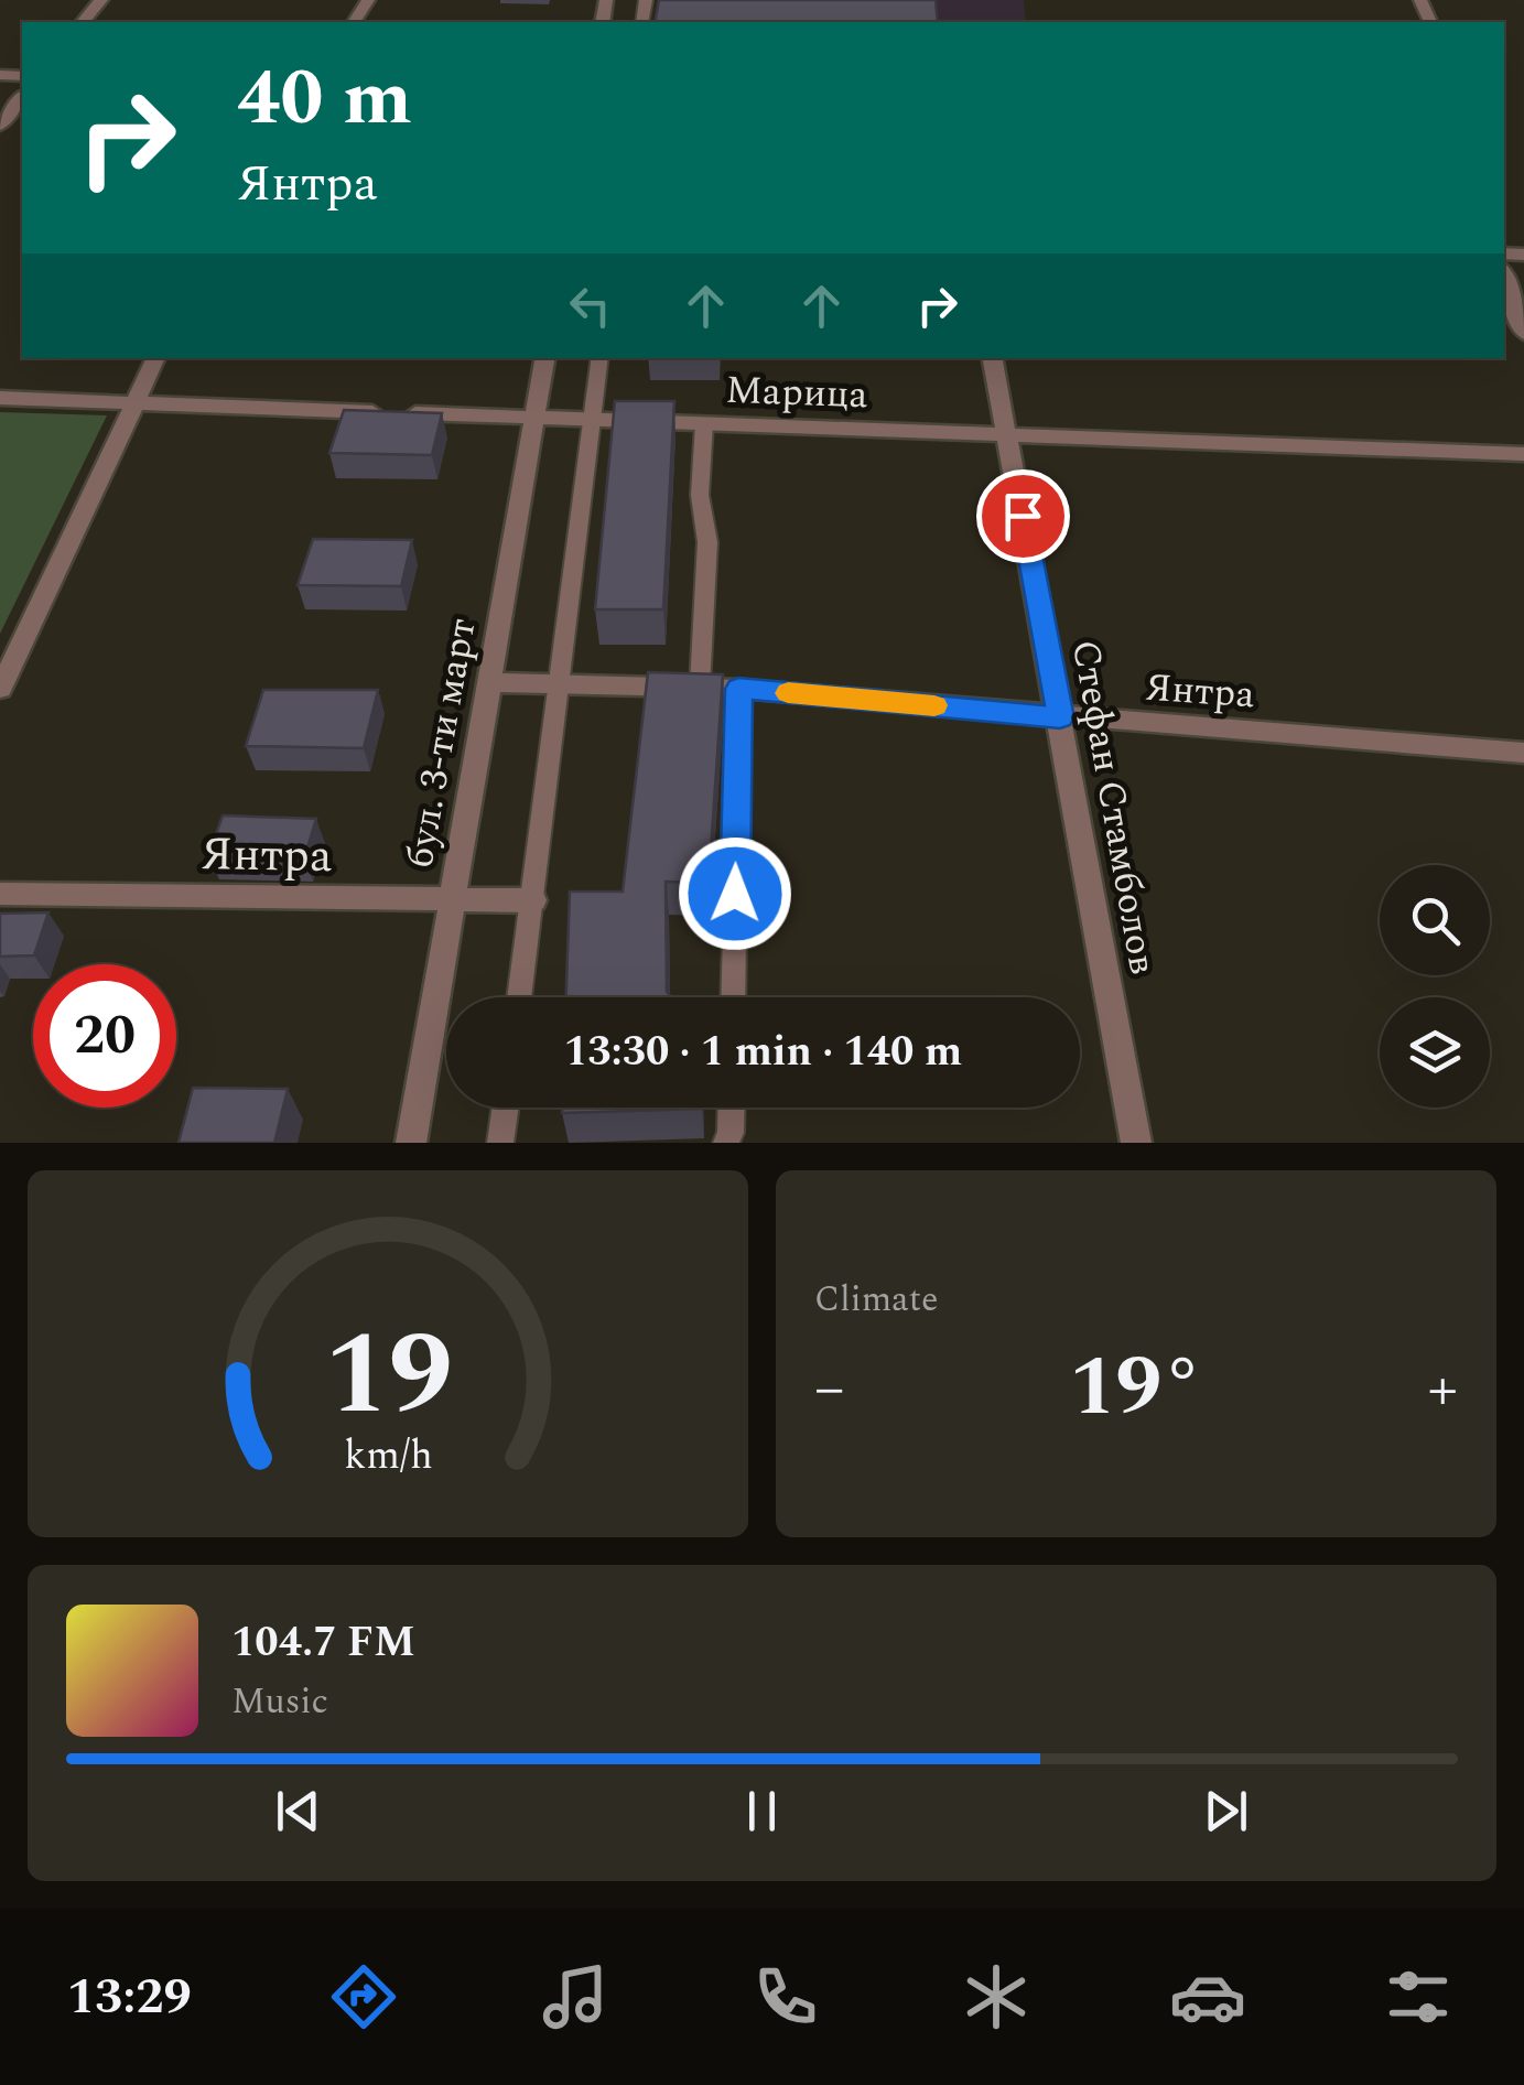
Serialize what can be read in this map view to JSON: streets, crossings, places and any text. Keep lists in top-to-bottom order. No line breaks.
{"streets":{"street":["Марица","Янтра","бул. 3-ти март","Стефан Стамболов"]},"crossings":[["Марица","бул. 3-ти март"],["Марица","Стефан Стамболов"],["Янтра","бул. 3-ти март"],["Янтра","Стефан Стамболов"]],"page":{"turn":["40 m","Янтра"],"limit":"20","trip":"13:30 · 1 min · 140 m","tile":"Climate","heat":["−","19°","+"],"song":["104.7 FM","Music"],"tabs":"13:29","gauge":["19","km/h"]}}
